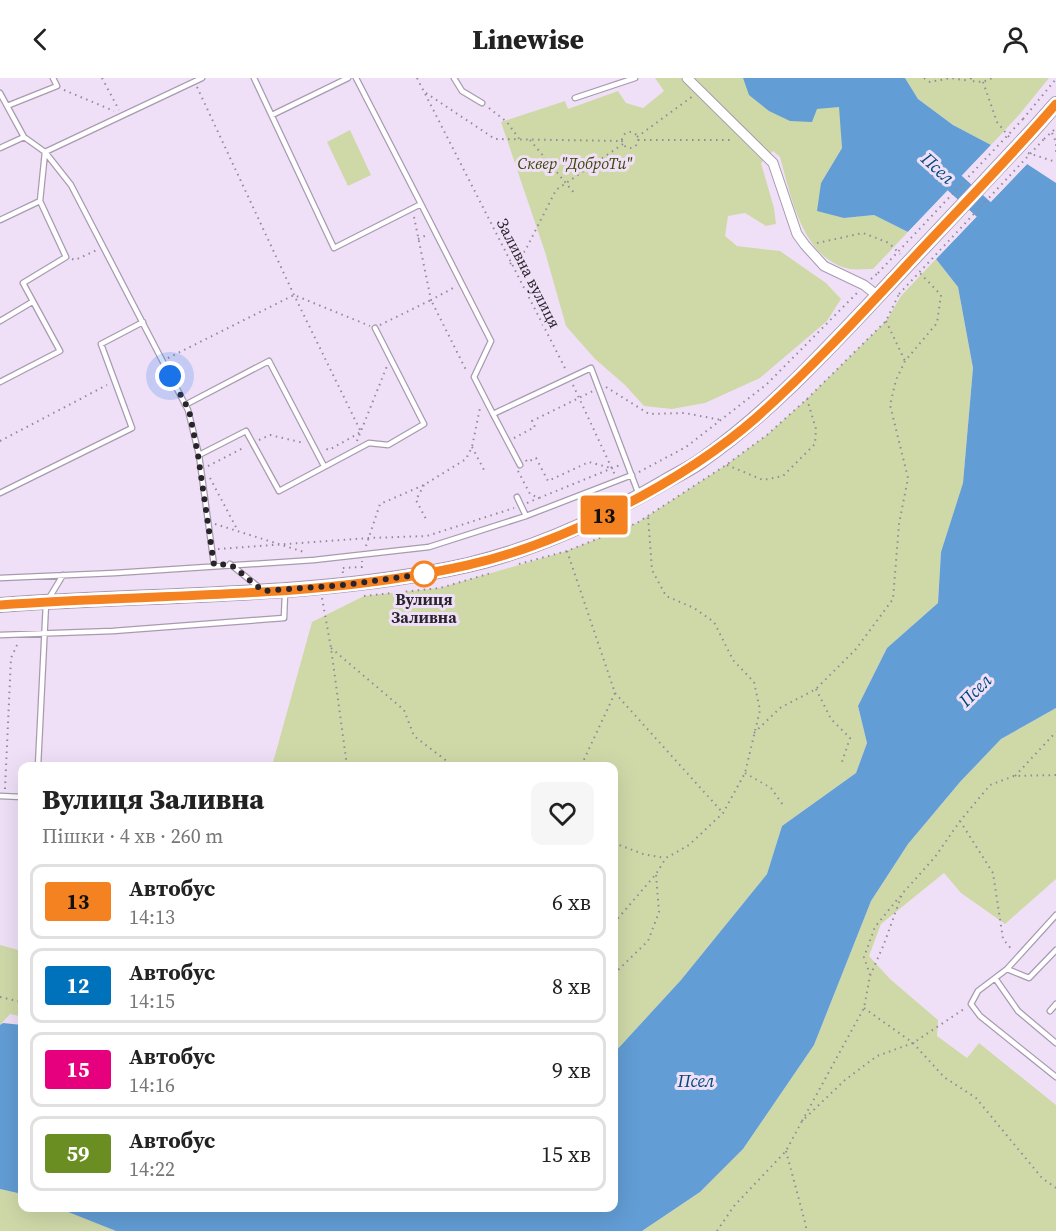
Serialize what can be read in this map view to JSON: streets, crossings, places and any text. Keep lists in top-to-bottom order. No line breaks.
{"streets":{"path":["Заливна вулиця"]},"water":["Псел"],"parks":["Сквер \"ДоброТи\""],"places":["Вулиця Заливна"],"lines":["bus line 13"],"page":{"header":"Linewise","on_map":"13","heading":["Вулиця Заливна","Пішки · 4 хв · 260 m"],"list":[{"mark":"13","name":"Автобус","note":"14:13","value":"6 хв"},{"mark":"12","name":"Автобус","note":"14:15","value":"8 хв"},{"mark":"15","name":"Автобус","note":"14:16","value":"9 хв"},{"mark":"59","name":"Автобус","note":"14:22","value":"15 хв"}]}}
